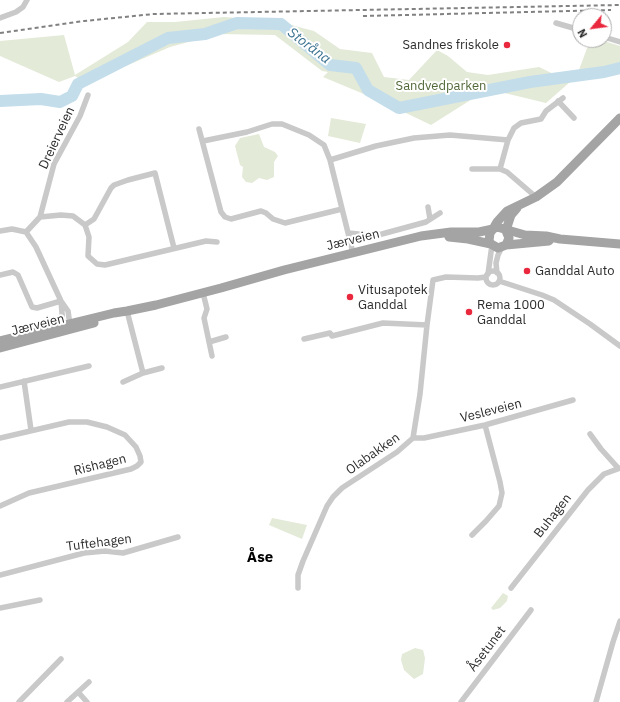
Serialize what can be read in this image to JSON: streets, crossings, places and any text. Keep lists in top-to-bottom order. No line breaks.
{"streets":{"main road":["Jærveien"],"street":["Dreierveien","Vesleveien","Olabakken","Rishagen","Buhagen","Tuftehagen","Åsetunet"]},"crossings":[["Vesleveien","Olabakken"]],"districts":["Åse"],"water":["Storåna"],"parks":["Sandvedparken"],"places":["Sandnes friskole","Ganddal Auto","Vitusapotek Ganddal","Rema 1000 Ganddal"],"north":"bottom left"}
